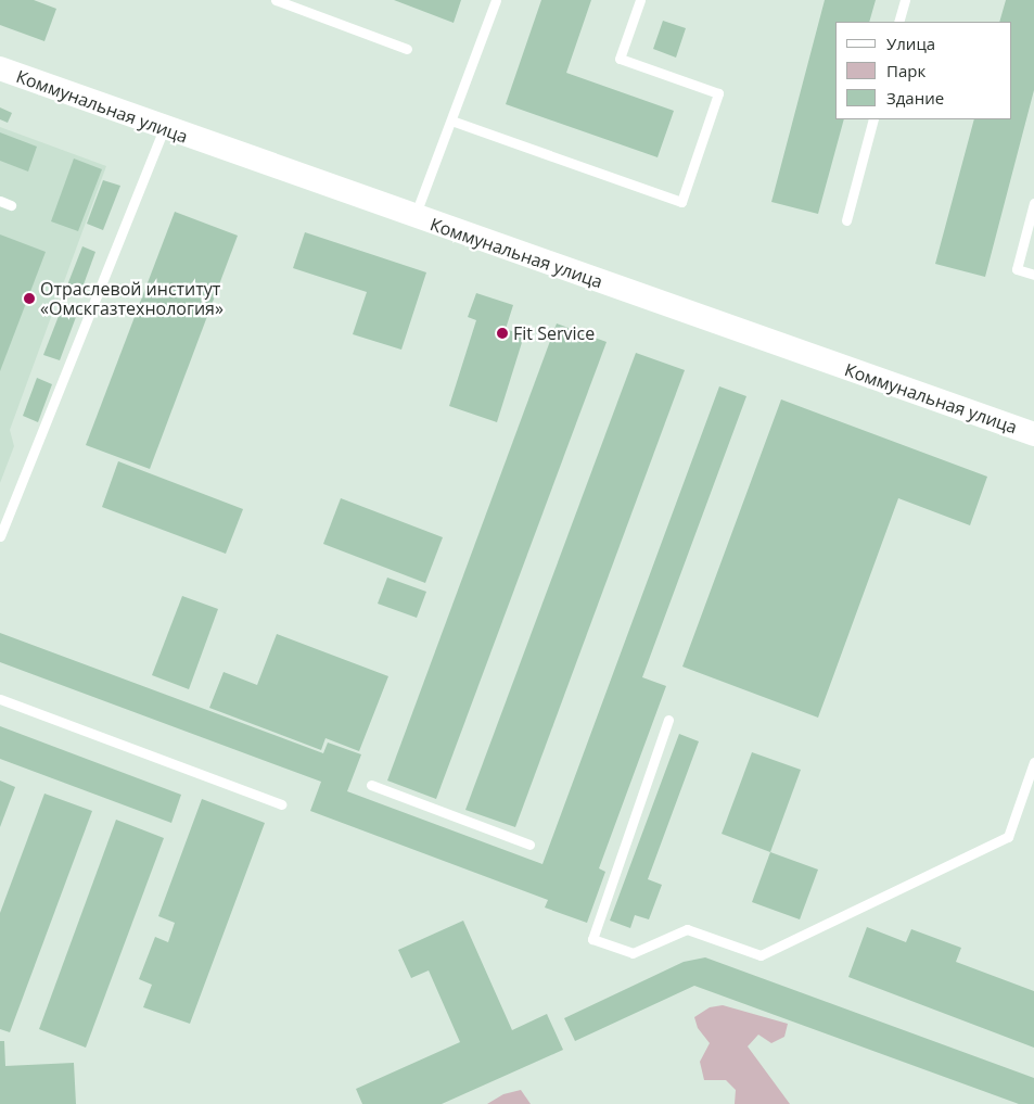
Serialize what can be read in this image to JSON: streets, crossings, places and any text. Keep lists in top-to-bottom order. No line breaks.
{"streets":{"street":["Коммунальная улица"]},"places":["Отраслевой институт «Омскгазтехнология»","Fit Service"],"legend":["Улица","Парк","Здание"]}
